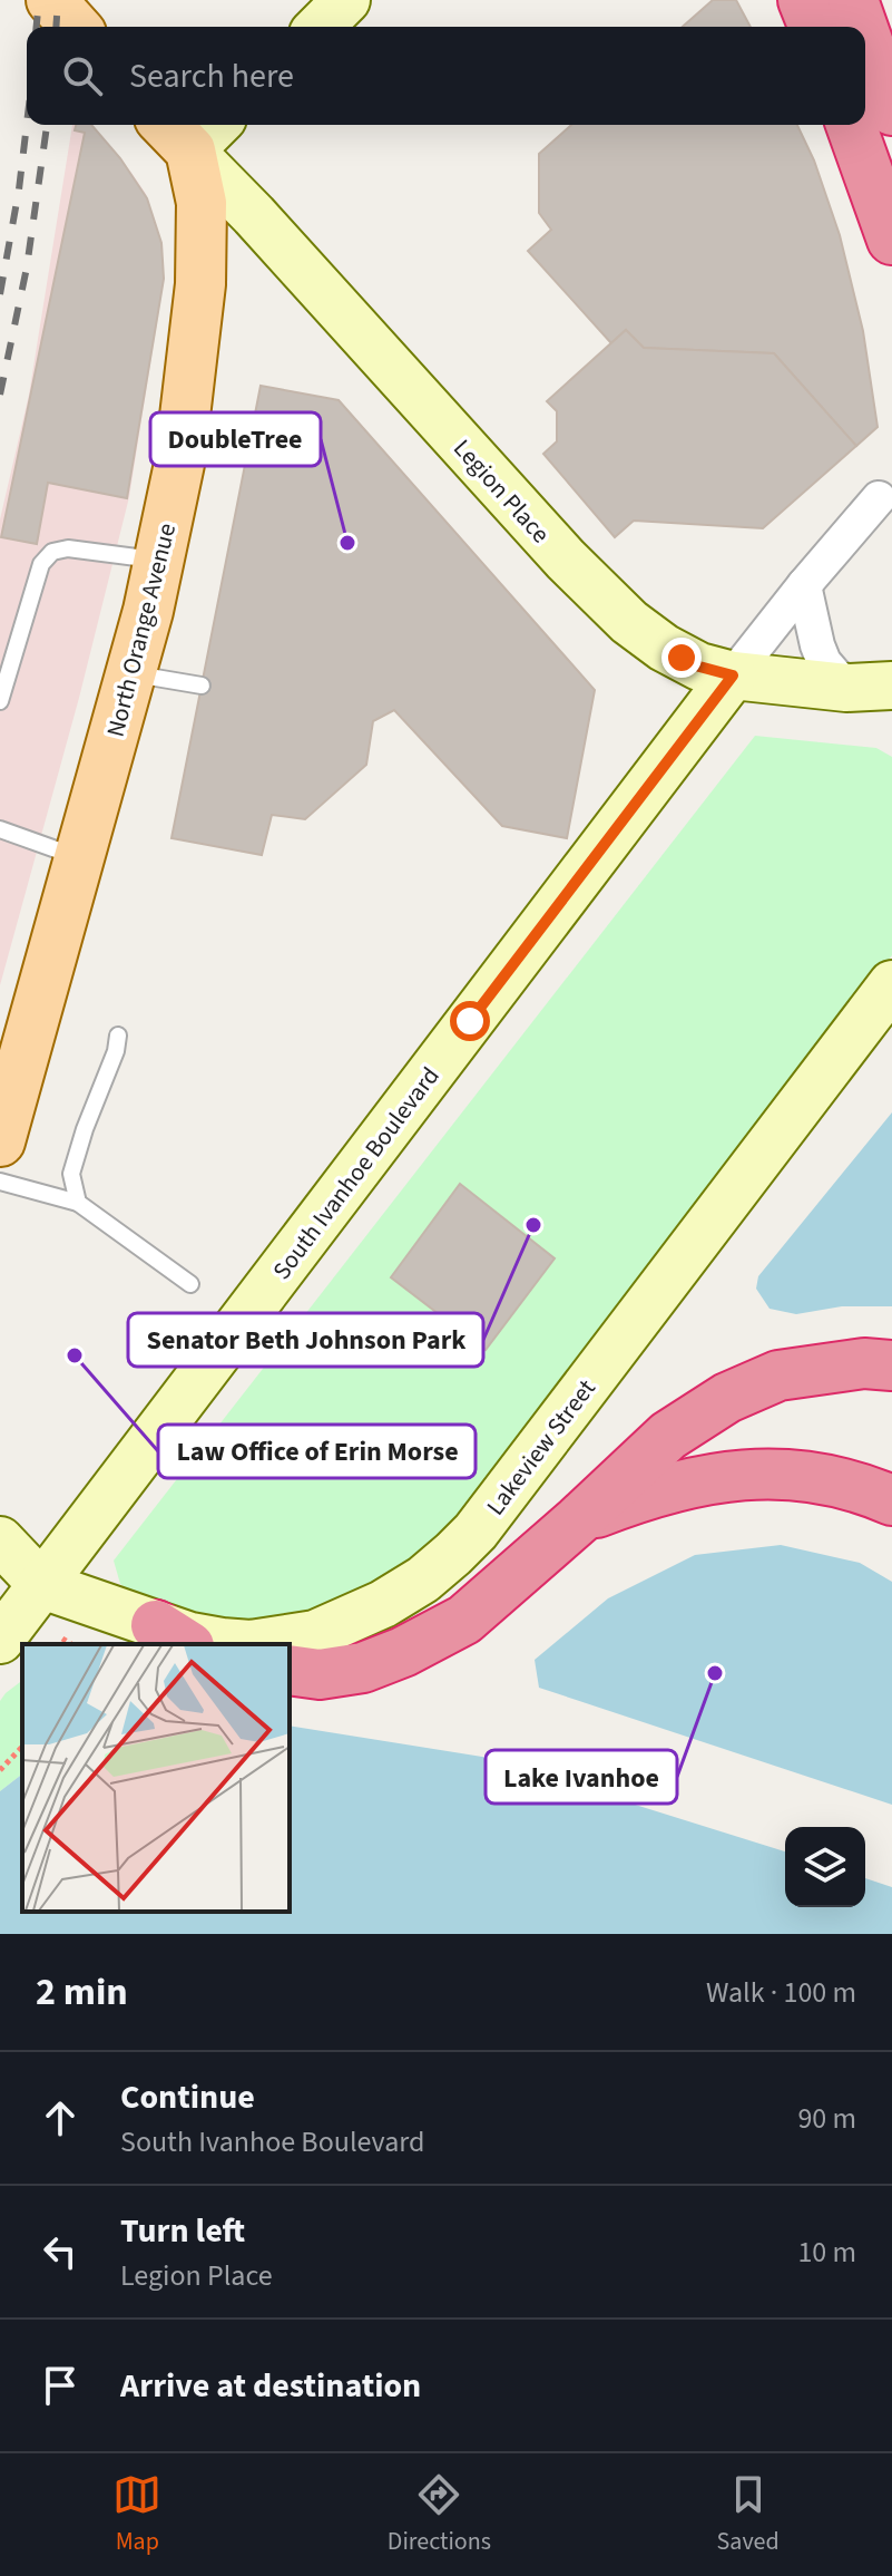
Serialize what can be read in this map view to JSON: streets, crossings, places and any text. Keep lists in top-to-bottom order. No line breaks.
{"streets":{"main road":["North Orange Avenue"],"street":["Legion Place","South Ivanhoe Boulevard","Lakeview Street"]},"crossings":[["Legion Place","North Orange Avenue"],["Legion Place","South Ivanhoe Boulevard"],["South Ivanhoe Boulevard","Lakeview Street"]],"places":["DoubleTree","Senator Beth Johnson Park","Law Office of Erin Morse","Lake Ivanhoe"],"page":{"search":"Search here","heading":["2 min","Walk · 100 m"],"list":[["Continue","South Ivanhoe Boulevard","90 m"],["Turn left","Legion Place","10 m"],"Arrive at destination"],"nav":["Map","Directions","Saved"]}}
